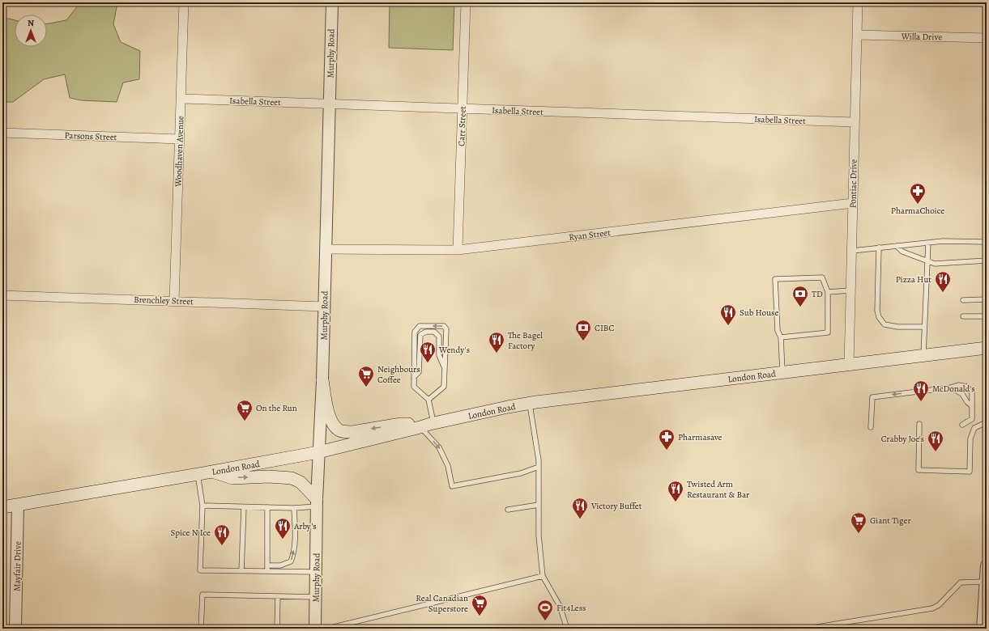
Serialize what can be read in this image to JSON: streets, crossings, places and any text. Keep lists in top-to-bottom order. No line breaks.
{"streets":{"main road":["London Road"],"street":["Willa Drive","Murphy Road","Isabella Street","Carr Street","Parsons Street","Woodhaven Avenue","Pontiac Drive","Ryan Street","Brenchley Street","Mayfair Drive"]},"crossings":[["Willa Drive","Pontiac Drive"],["Murphy Road","Isabella Street"],["Murphy Road","Ryan Street"],["Murphy Road","Brenchley Street"],["Murphy Road","London Road"],["Isabella Street","Carr Street"],["Isabella Street","Woodhaven Avenue"],["Isabella Street","Pontiac Drive"],["Carr Street","Ryan Street"],["Parsons Street","Woodhaven Avenue"],["Woodhaven Avenue","Brenchley Street"],["Pontiac Drive","Ryan Street"],["Pontiac Drive","London Road"],["London Road","Mayfair Drive"]],"places":{"pharmacy":["PharmaChoice","Pharmasave"],"restaurant":["Pizza Hut","Sub House","The Bagel Factory","Wendy's","McDonald's","Crabby Joe's","Twisted Arm Restaurant & Bar","Victory Buffet","Arby's","Spice N Ice"],"bank":["TD","CIBC"],"supermarket":["Neighbours Coffee","On the Run","Giant Tiger","Real Canadian Superstore"],"sports":["Fit4Less"]},"north":"top"}
